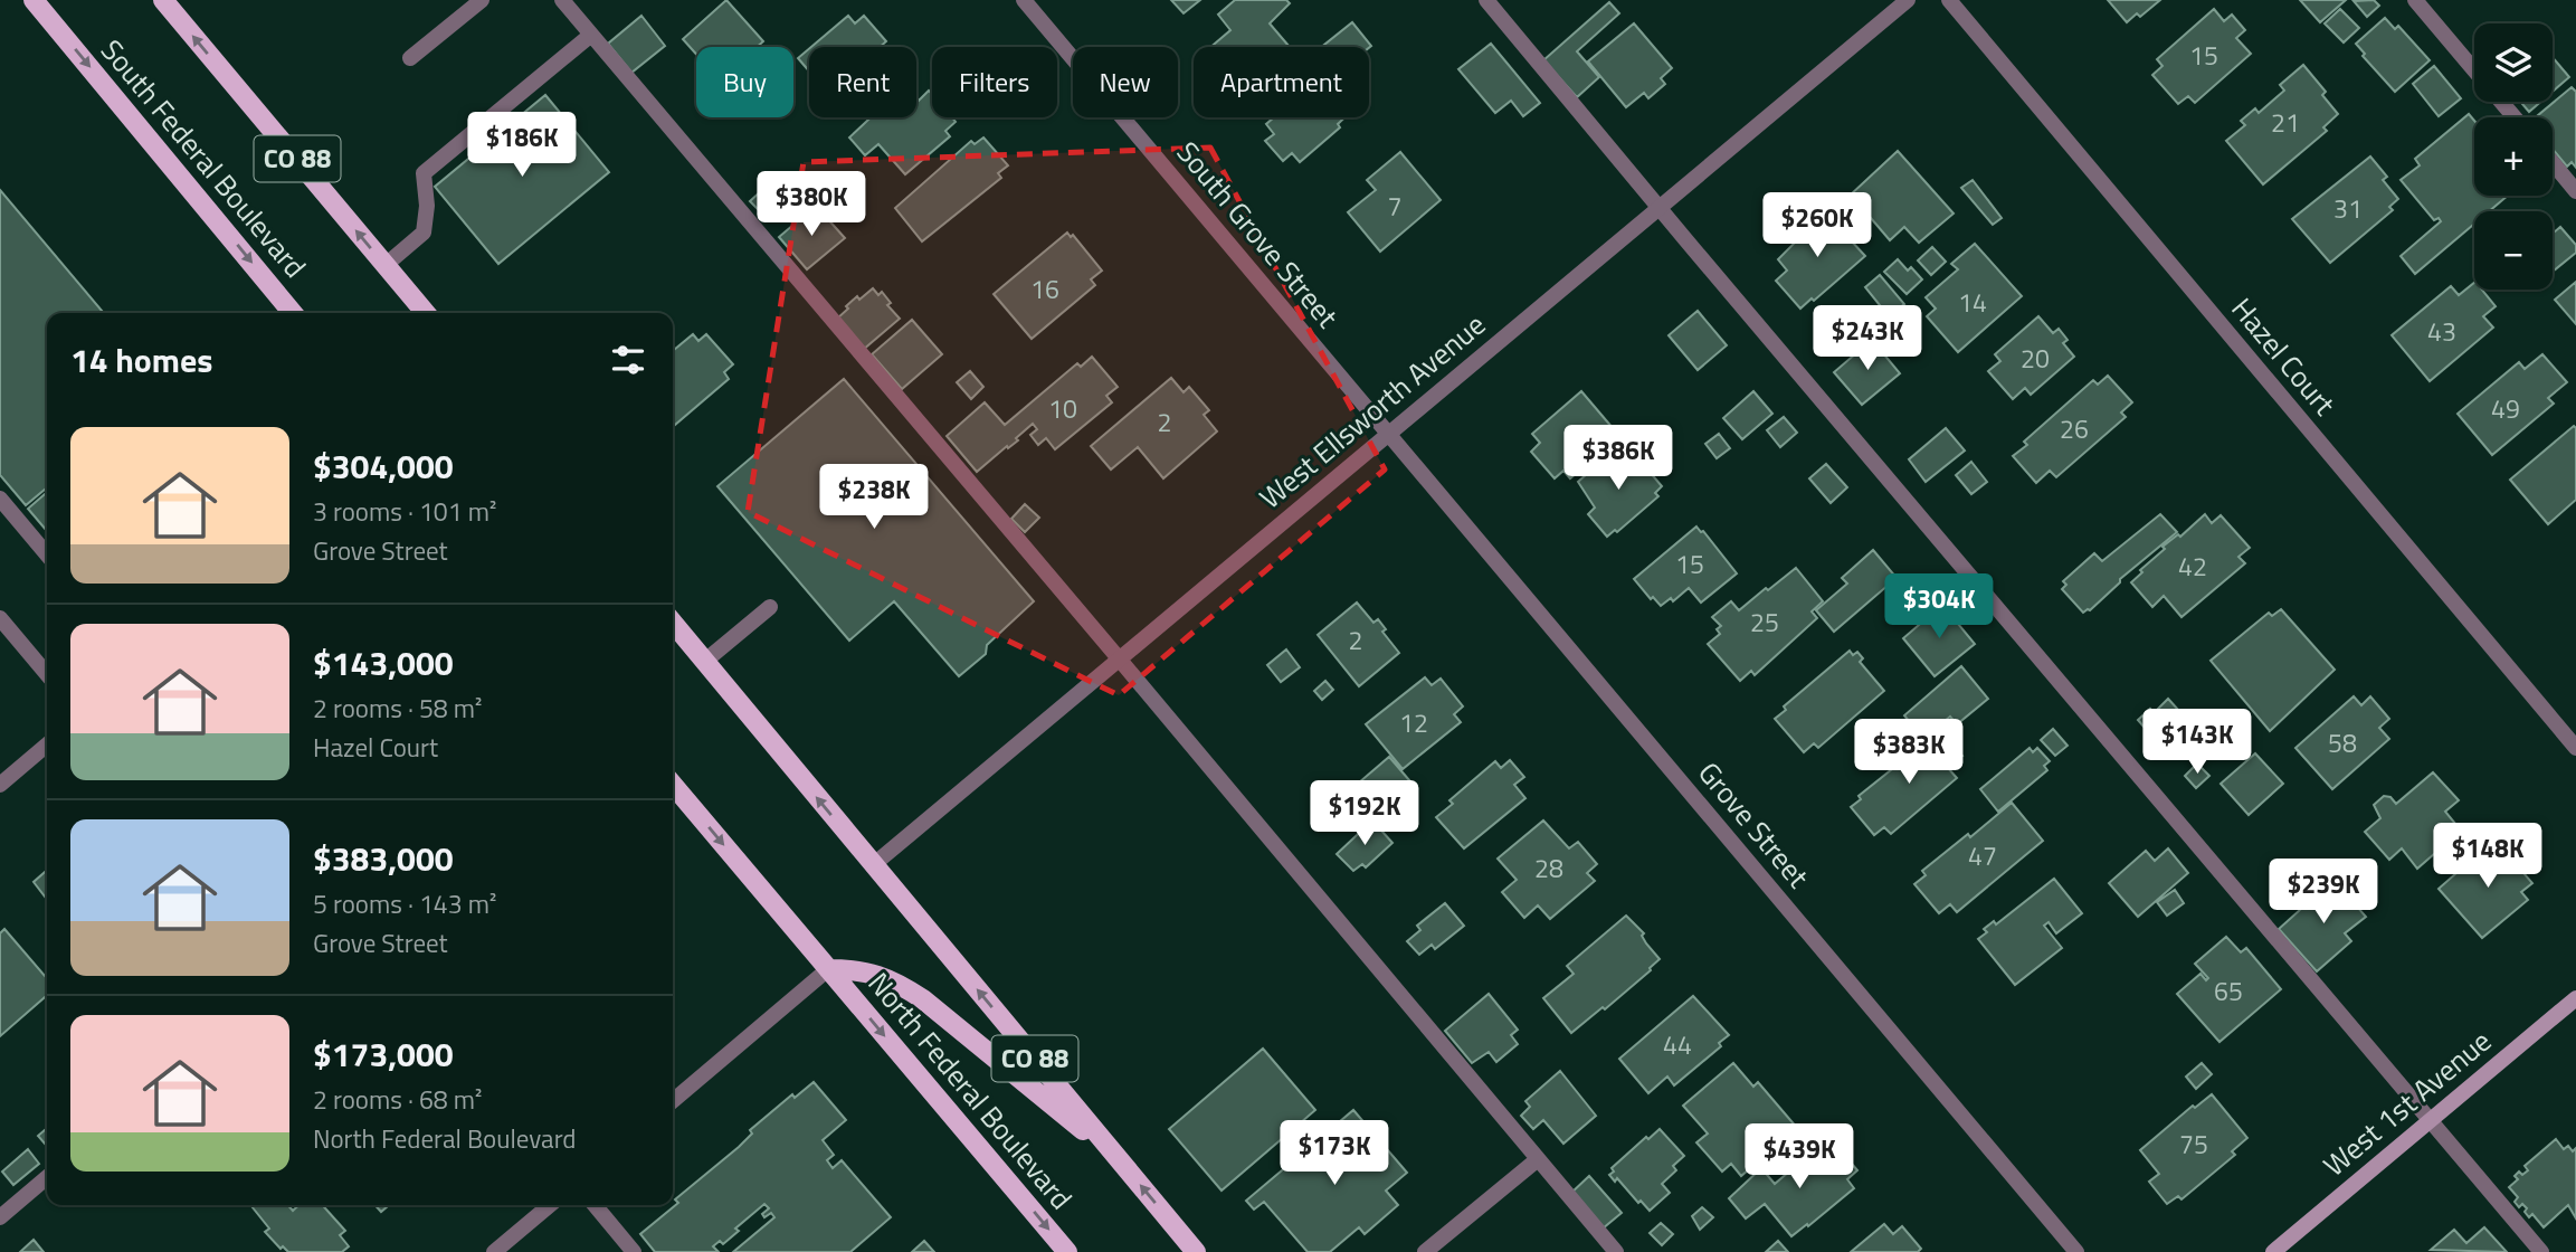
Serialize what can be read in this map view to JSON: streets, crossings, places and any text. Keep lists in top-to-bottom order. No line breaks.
{"streets":{"main road":["South Federal Boulevard","CO 88","North Federal Boulevard"],"street":["South Grove Street","Hazel Court","West Ellsworth Avenue","Grove Street","West 1st Avenue"]},"crossings":[["CO 88","West Ellsworth Avenue"],["South Grove Street","West Ellsworth Avenue"],["South Grove Street","Grove Street"],["West Ellsworth Avenue","Grove Street"]],"house_numbers":["15","21","7","31","16","14","43","20","10","49","2","26","15","42","25","2","12","58","47","28","65","44","75"],"page":{"map_buttons":["+","−"],"chip":["Buy","Rent","Filters","New","Apartment"],"price":["$186K","$380K","$260K","$243K","$386K","$238K","$304K","$143K","$383K","$192K","$148K","$239K","$173K","$439K"],"heading":"14 homes","list":[{"name":"$304,000","note":"3 rooms · 101 m² · Grove Street"},{"name":"$143,000","note":"2 rooms · 58 m² · Hazel Court"},{"name":"$383,000","note":"5 rooms · 143 m² · Grove Street"},{"name":"$173,000","note":"2 rooms · 68 m² · North Federal Boulevard"}]}}
